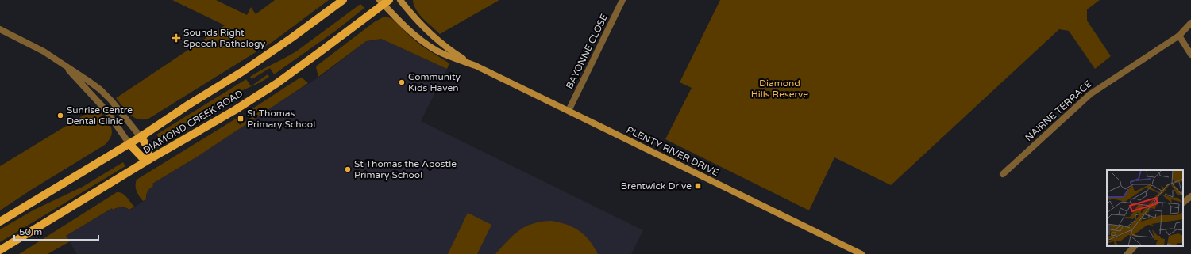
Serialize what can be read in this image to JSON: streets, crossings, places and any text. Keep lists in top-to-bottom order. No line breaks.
{"streets":{"main road":["DIAMOND CREEK ROAD"],"street":["BAYONNE CLOSE","NAIRNE TERRACE","PLENTY RIVER DRIVE"]},"crossings":[["BAYONNE CLOSE","PLENTY RIVER DRIVE"],["DIAMOND CREEK ROAD","PLENTY RIVER DRIVE"]],"parks":["Diamond Hills Reserve"],"places":{"health":["Sounds Right Speech Pathology"],"other":["Community Kids Haven","Sunrise Centre Dental Clinic","St Thomas the Apostle Primary School"],"transit":["St Thomas Primary School","Brentwick Drive"]},"scale_bar":"50 m"}
